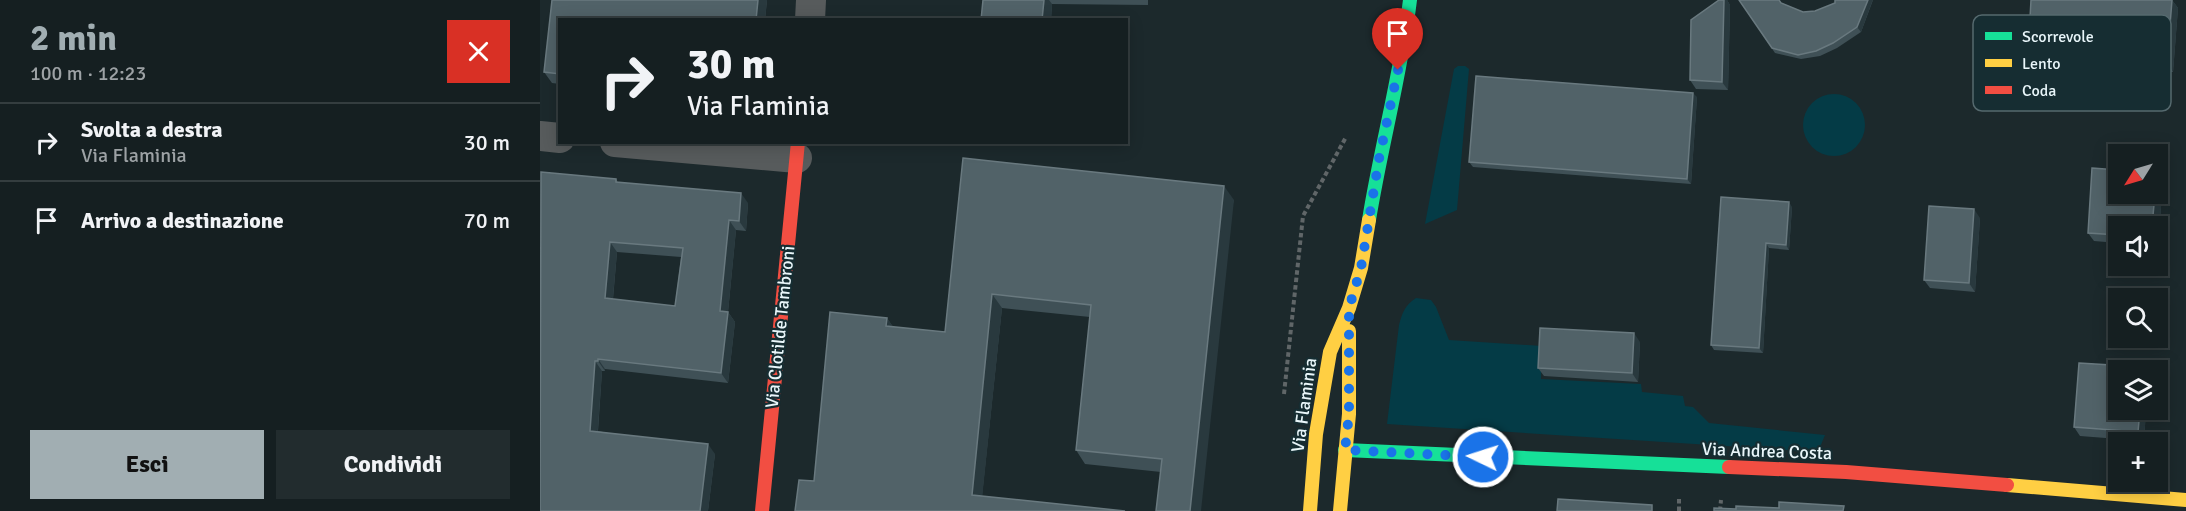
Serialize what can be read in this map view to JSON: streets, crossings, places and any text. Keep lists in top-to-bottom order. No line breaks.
{"streets":{"street":["Via Clotilde Tambroni","Via Flaminia","Via Andrea Costa"]},"crossings":[["Via Flaminia","Via Andrea Costa"]],"legend":["Scorrevole","Lento","Coda"],"north":"bottom left","page":{"heading":["2 min","100 m · 12:23"],"turn":["30 m","Via Flaminia"],"list":[{"name":"Svolta a destra","note":"Via Flaminia","value":"30 m"},{"name":"Arrivo a destinazione","value":"70 m"}],"map_buttons":"+","buttons":["Esci","Condividi"]}}
